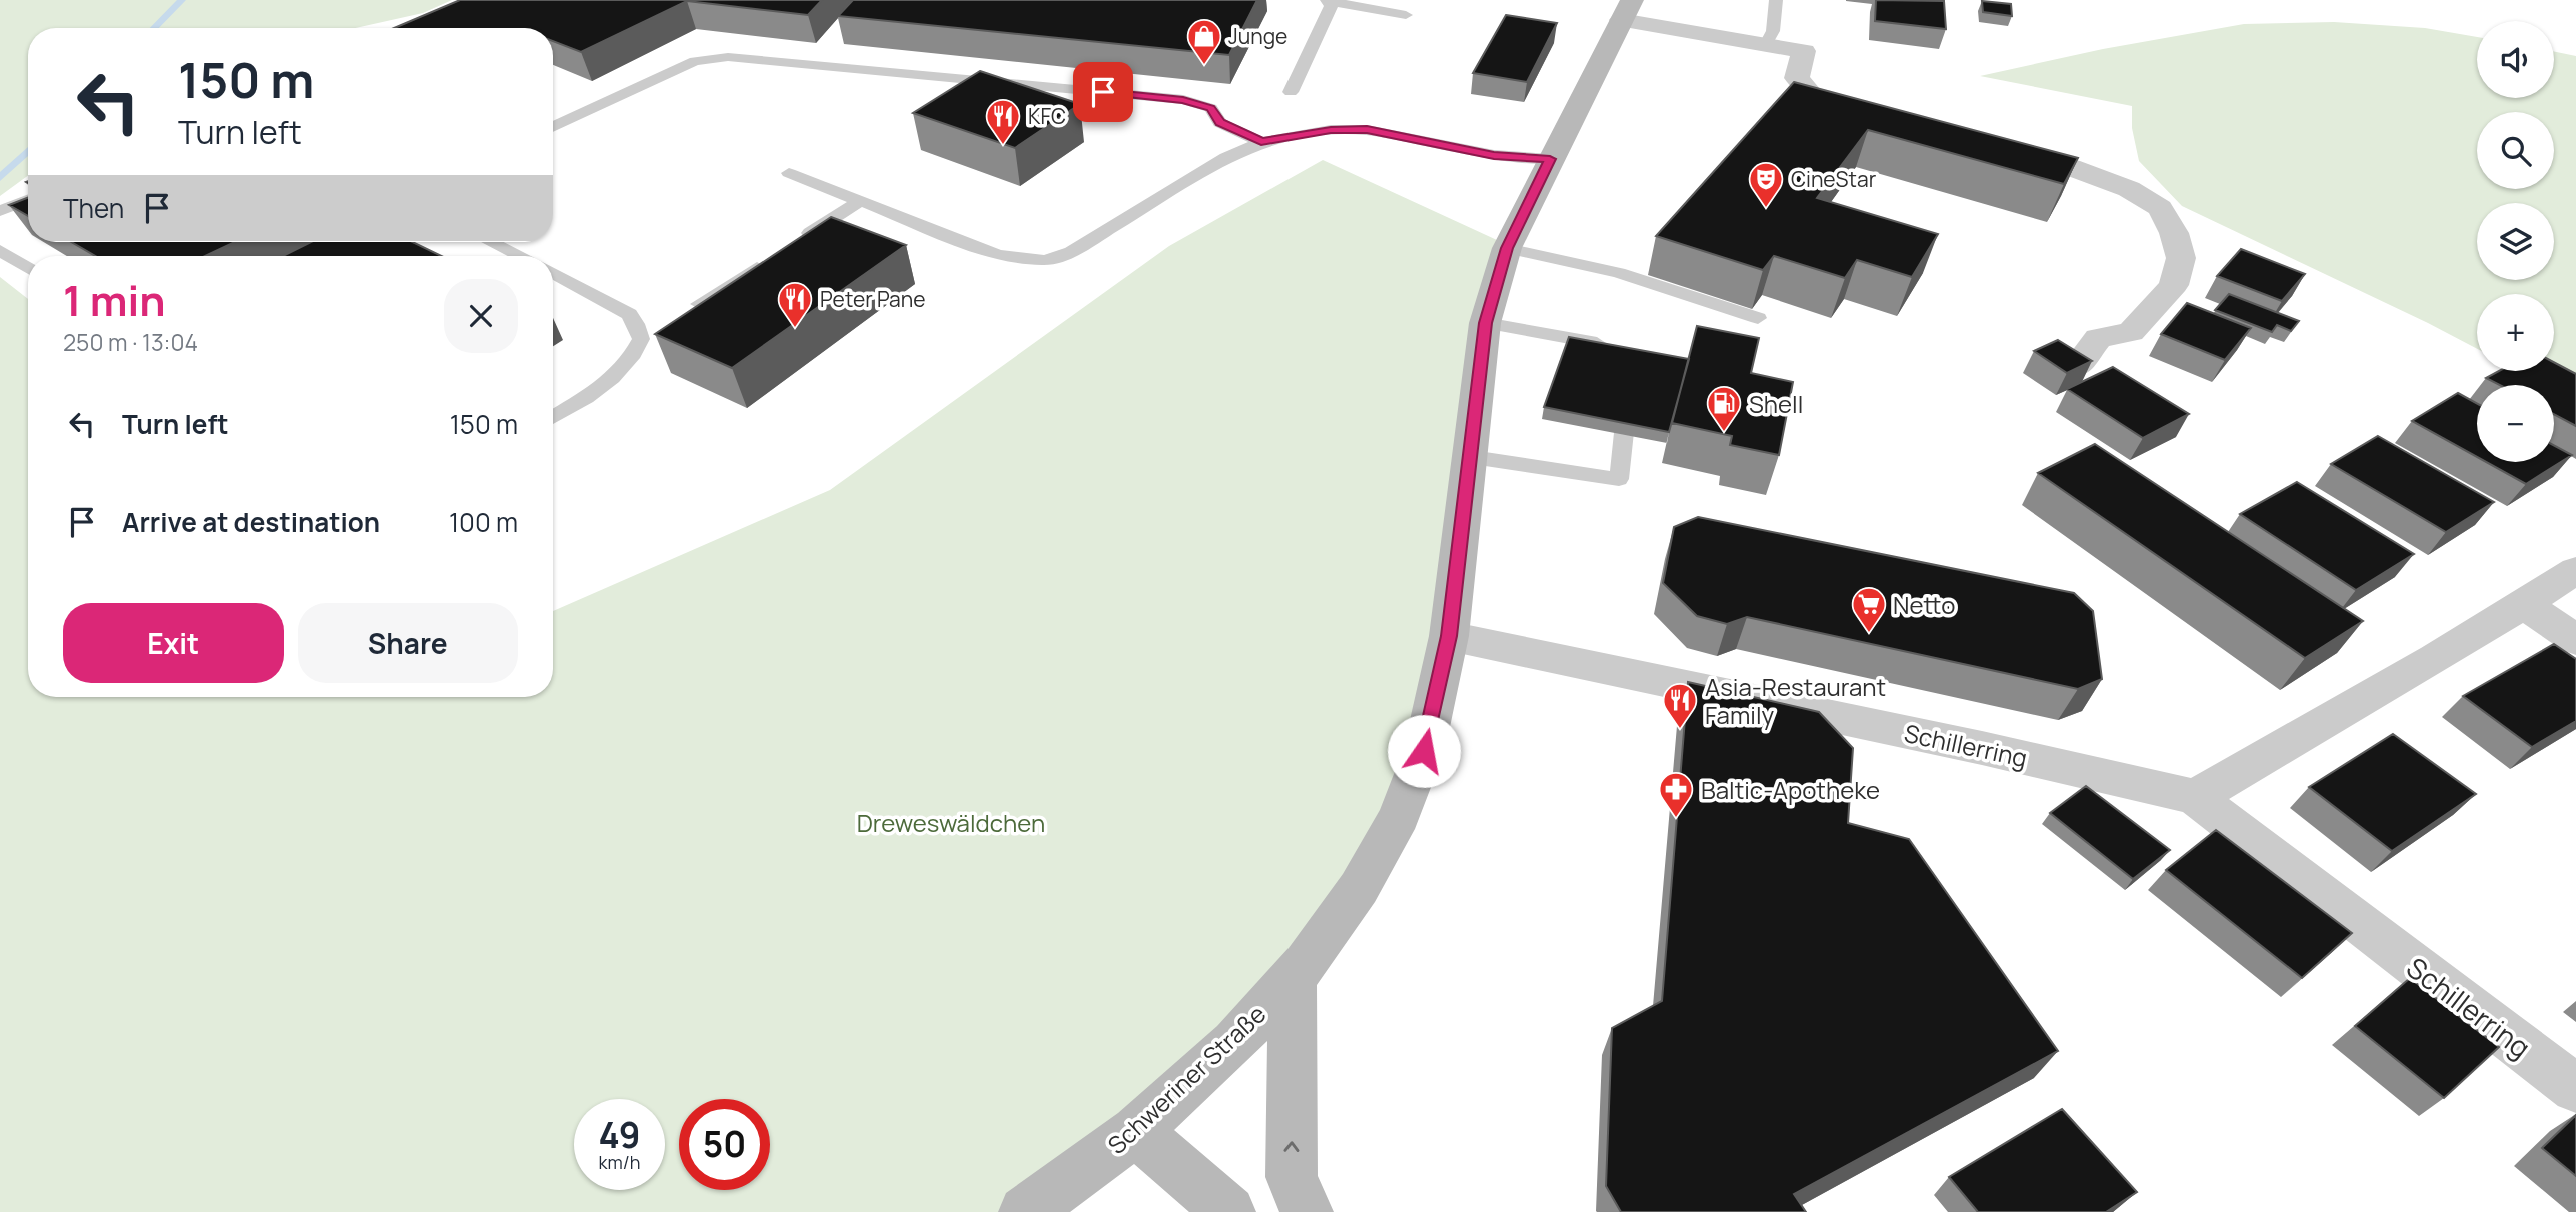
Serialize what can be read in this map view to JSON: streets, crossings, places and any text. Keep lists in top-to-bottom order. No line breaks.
{"streets":{"main road":["Schweriner Straße"],"street":["Schillerring"]},"crossings":[["Schillerring","Schweriner Straße"]],"parks":["Dreweswäldchen"],"places":{"shop":["Junge"],"restaurant":["KFC","Peter Pane","Asia-Restaurant Family"],"theatre":["CineStar"],"fuel station":["Shell"],"supermarket":["Netto"],"pharmacy":["Baltic-Apotheke"]},"page":{"map_buttons":["+","−"],"turn":["150 m","Turn left"],"then":"Then","heading":["1 min","250 m · 13:04"],"list":[{"name":"Turn left","value":"150 m"},{"name":"Arrive at destination","value":"100 m"}],"buttons":["Exit","Share"],"speed":"49 km/h","limit":"50"}}
